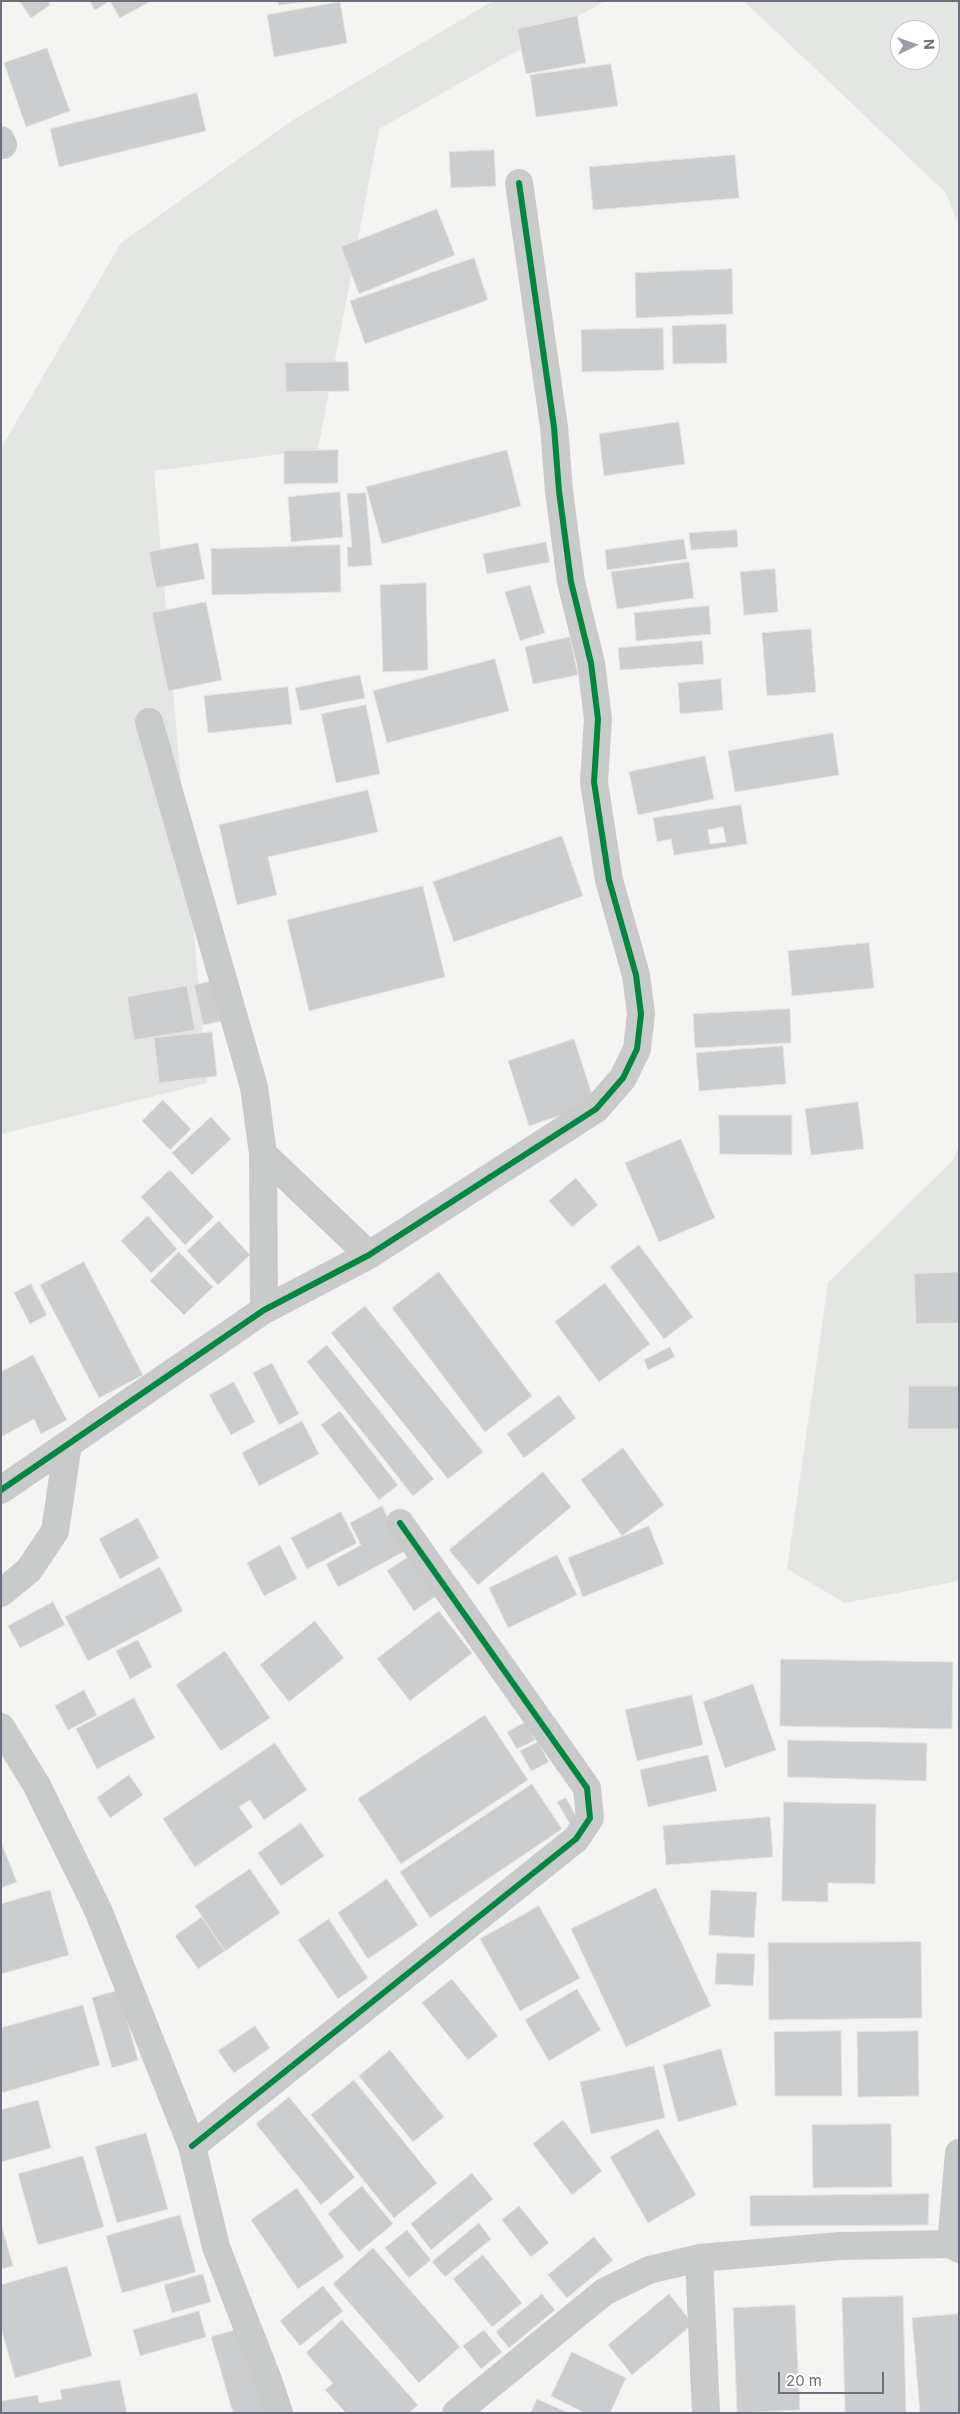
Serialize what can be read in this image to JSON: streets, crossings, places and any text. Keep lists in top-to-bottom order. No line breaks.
{"scale_bar":"20 m","north":"right"}
